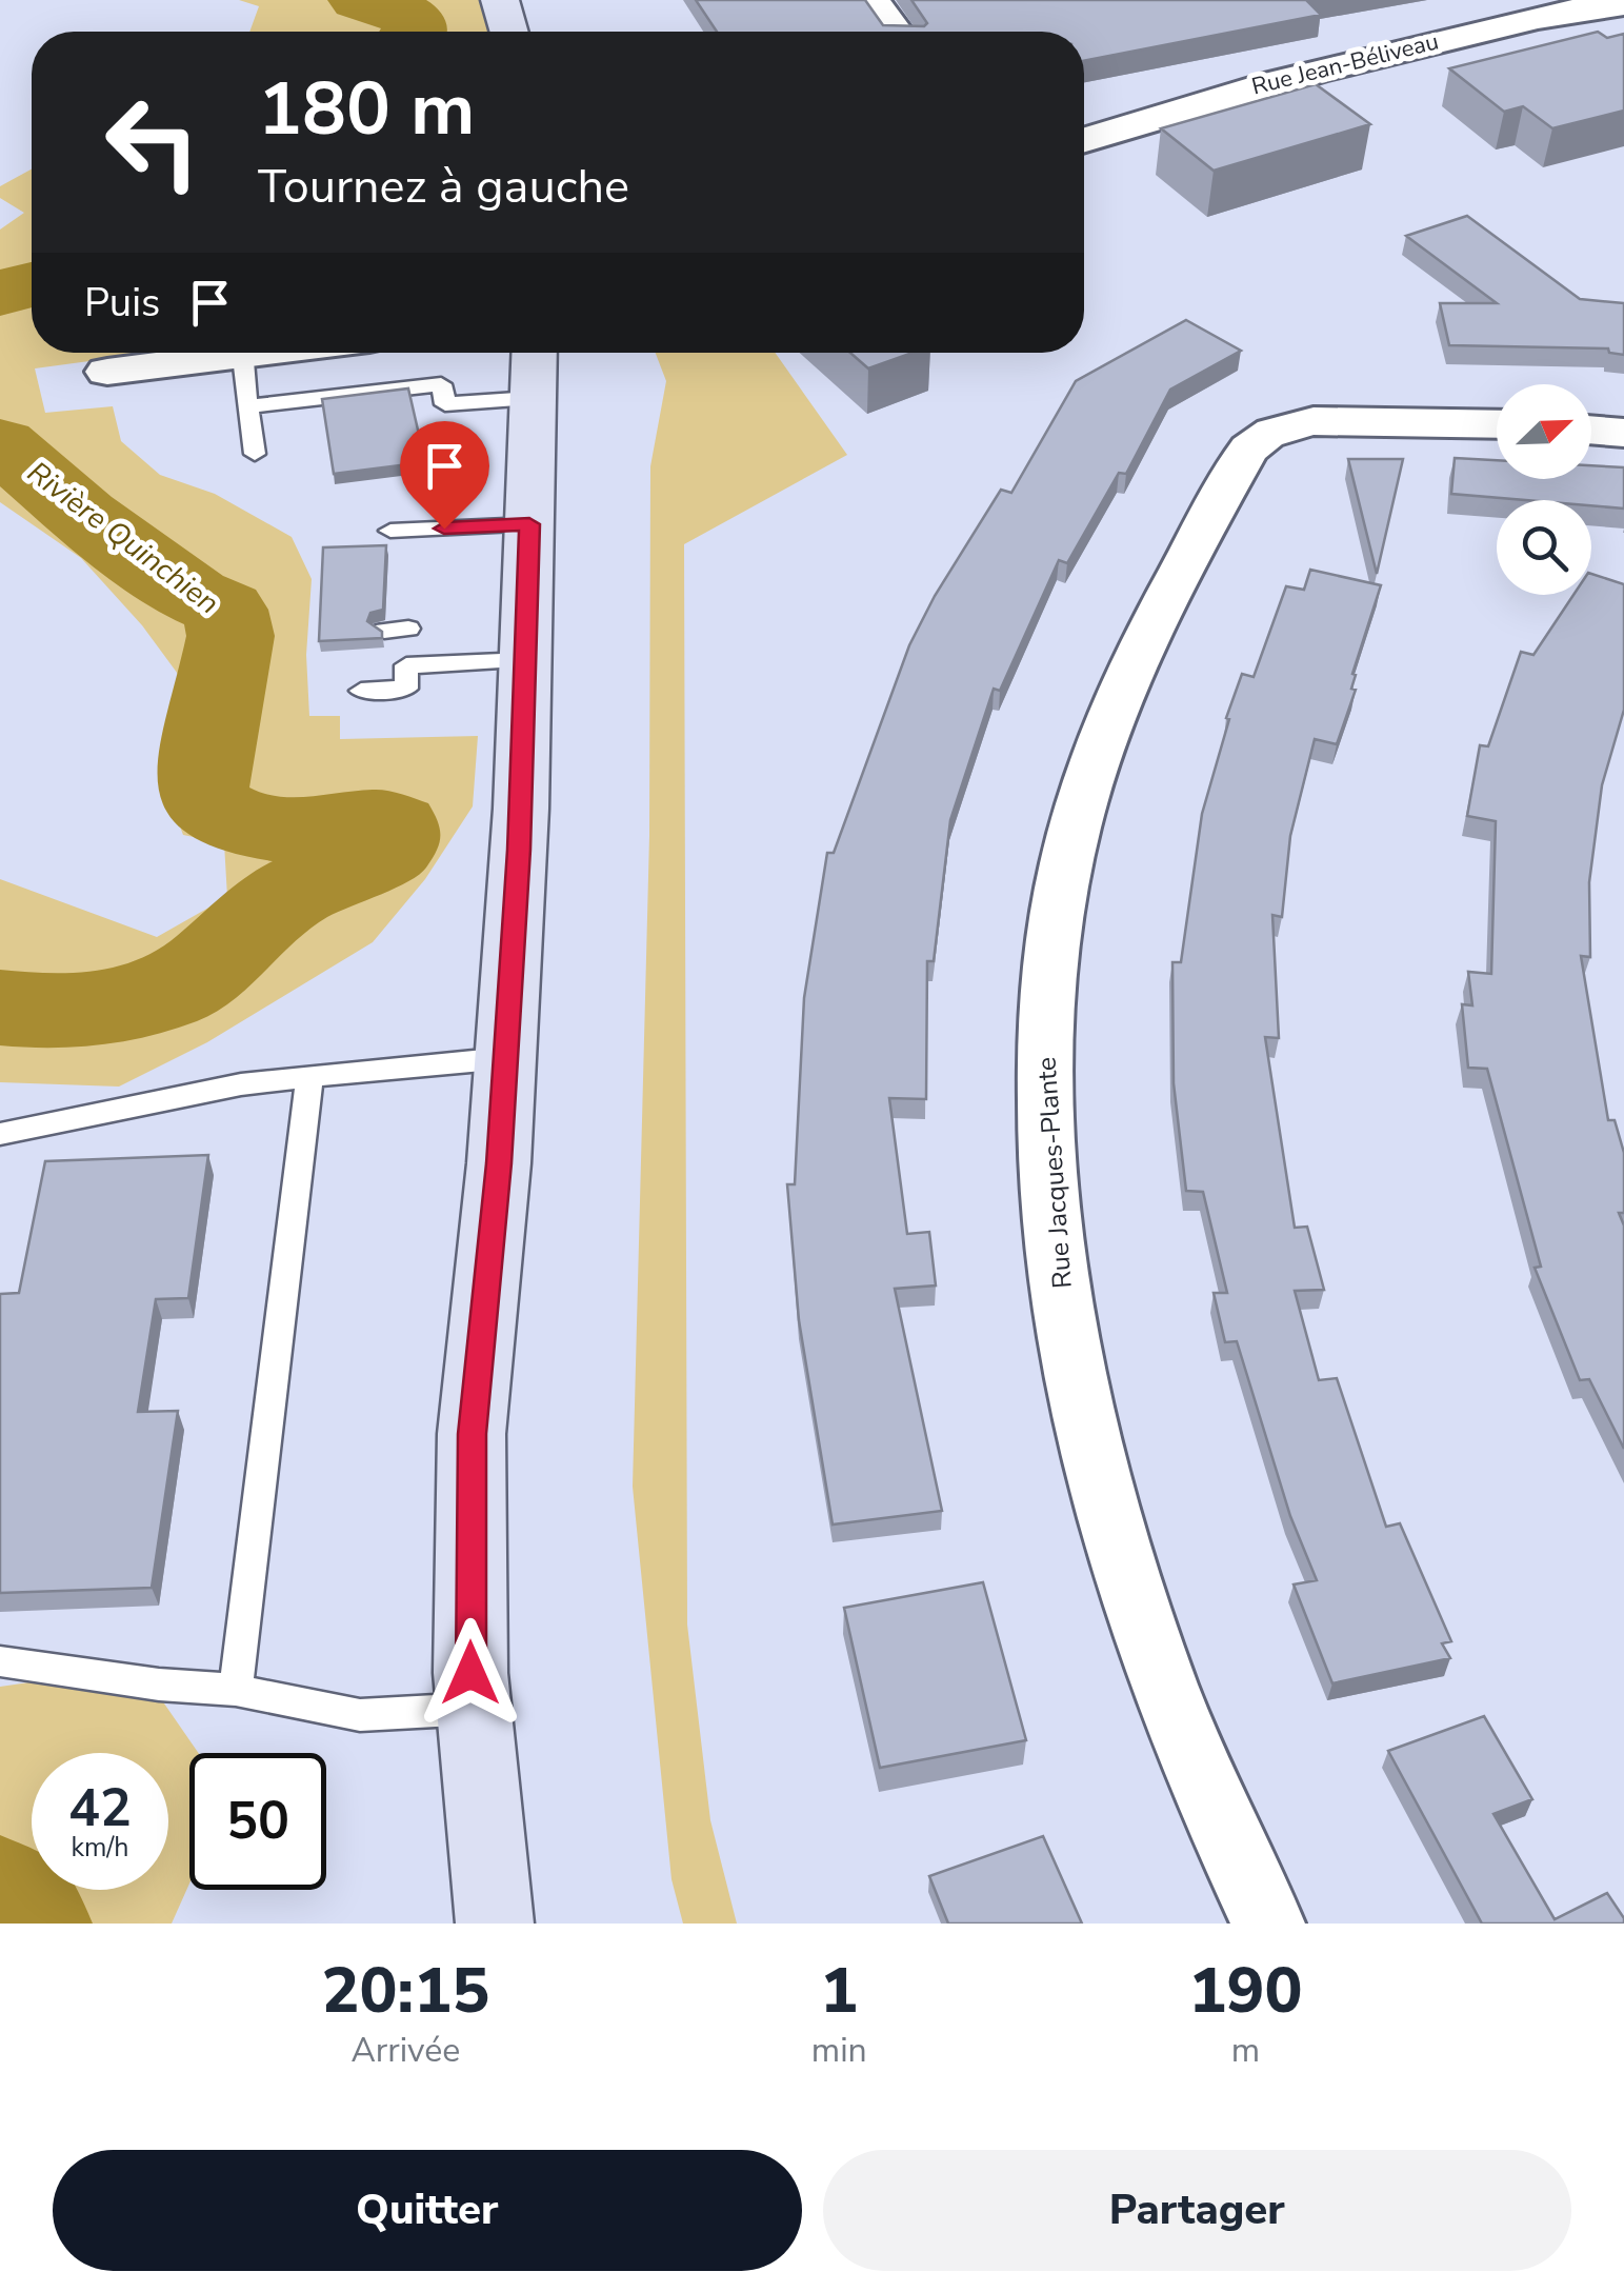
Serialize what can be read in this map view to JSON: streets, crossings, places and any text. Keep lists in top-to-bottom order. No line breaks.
{"streets":{"street":["Rue Jean-Béliveau","Rue Jacques-Plante"]},"water":["Rivière Quinchien"],"north":"top right","page":{"turn":["180 m","Tournez à gauche"],"then":"Puis","speed":"42 km/h","limit":"50","eta":["20:15","Arrivée","1","min","190","m"],"buttons":["Quitter","Partager"]}}
